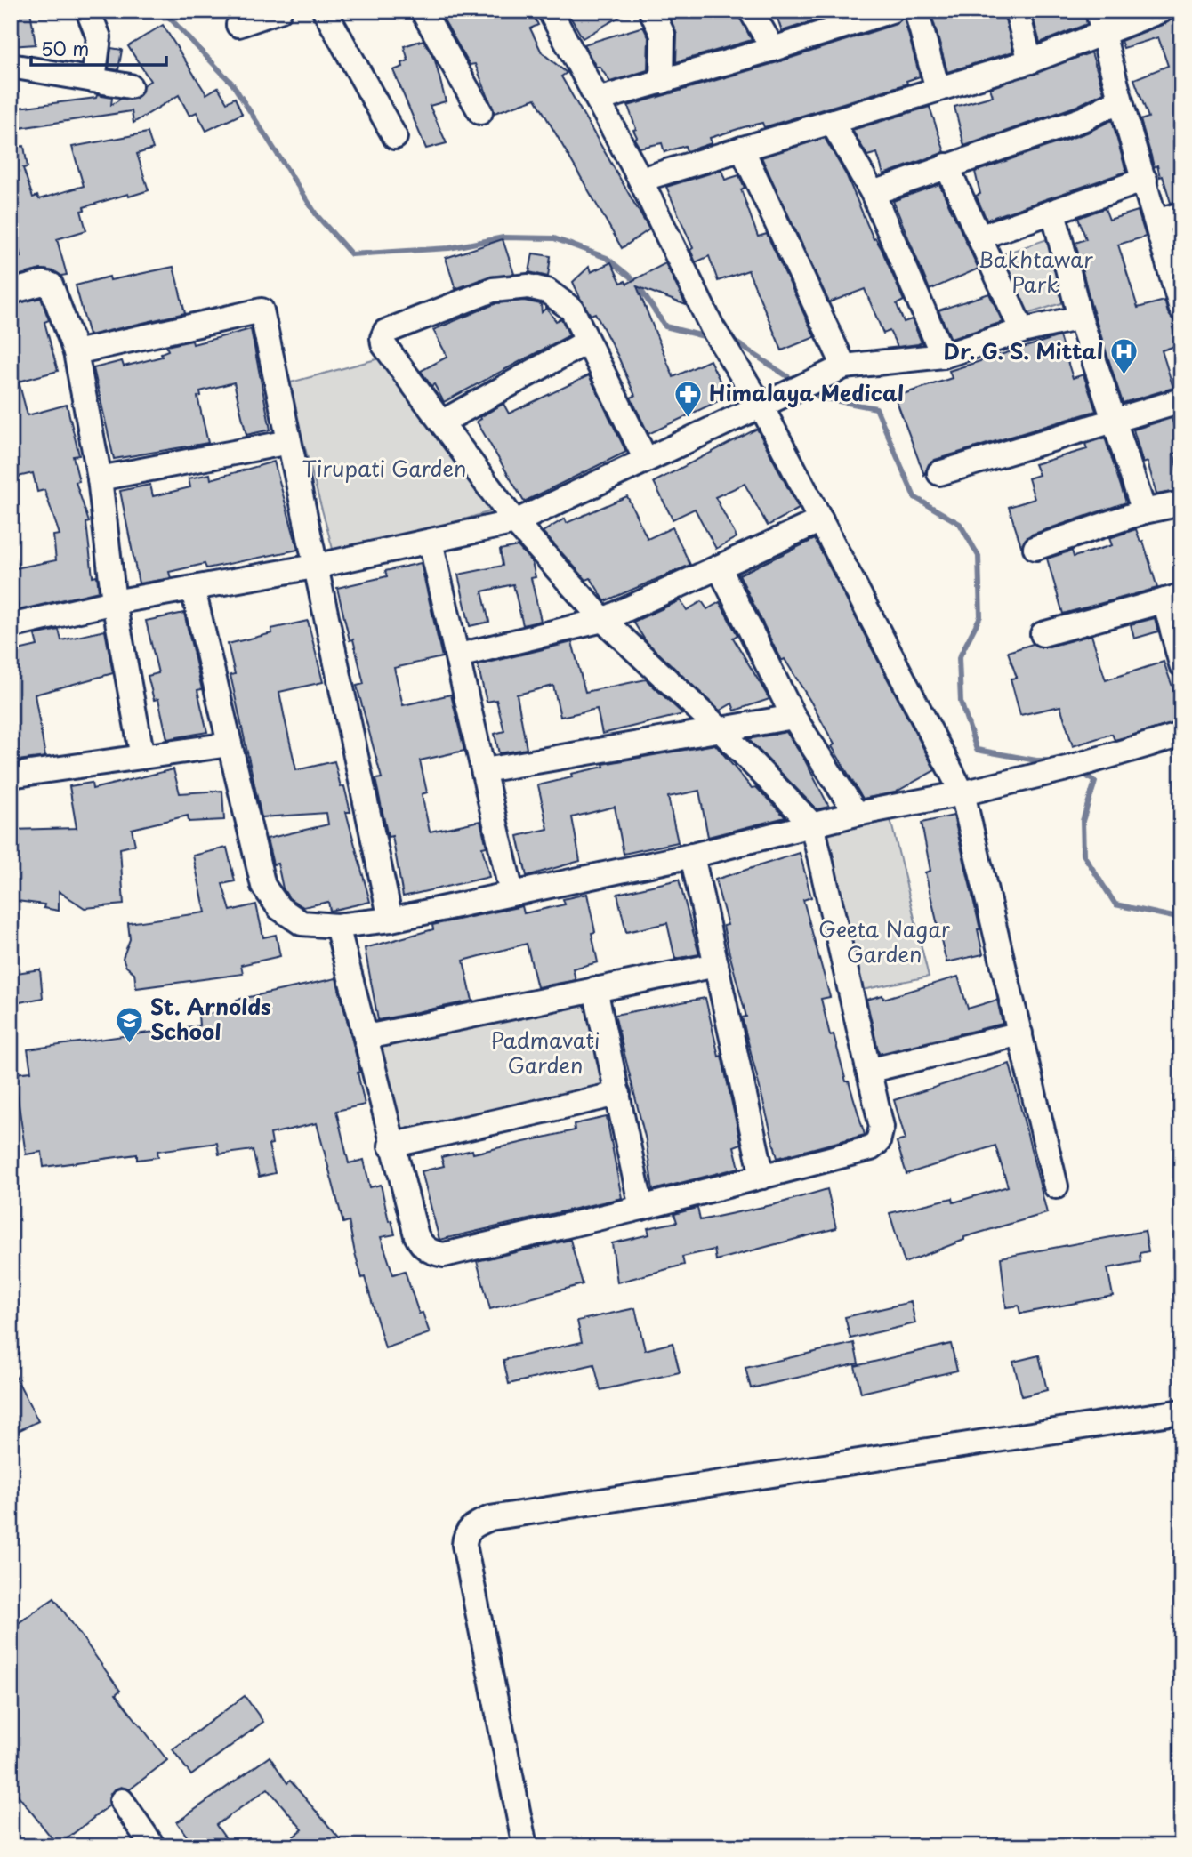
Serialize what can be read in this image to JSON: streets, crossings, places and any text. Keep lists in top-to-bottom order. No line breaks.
{"parks":["Bakhtawar Park","Tirupati Garden","Geeta Nagar Garden","Padmavati Garden"],"places":{"hospital":["Dr. G. S. Mittal"],"pharmacy":["Himalaya Medical"],"school or university":["St. Arnolds School"]},"scale_bar":"50 m"}
